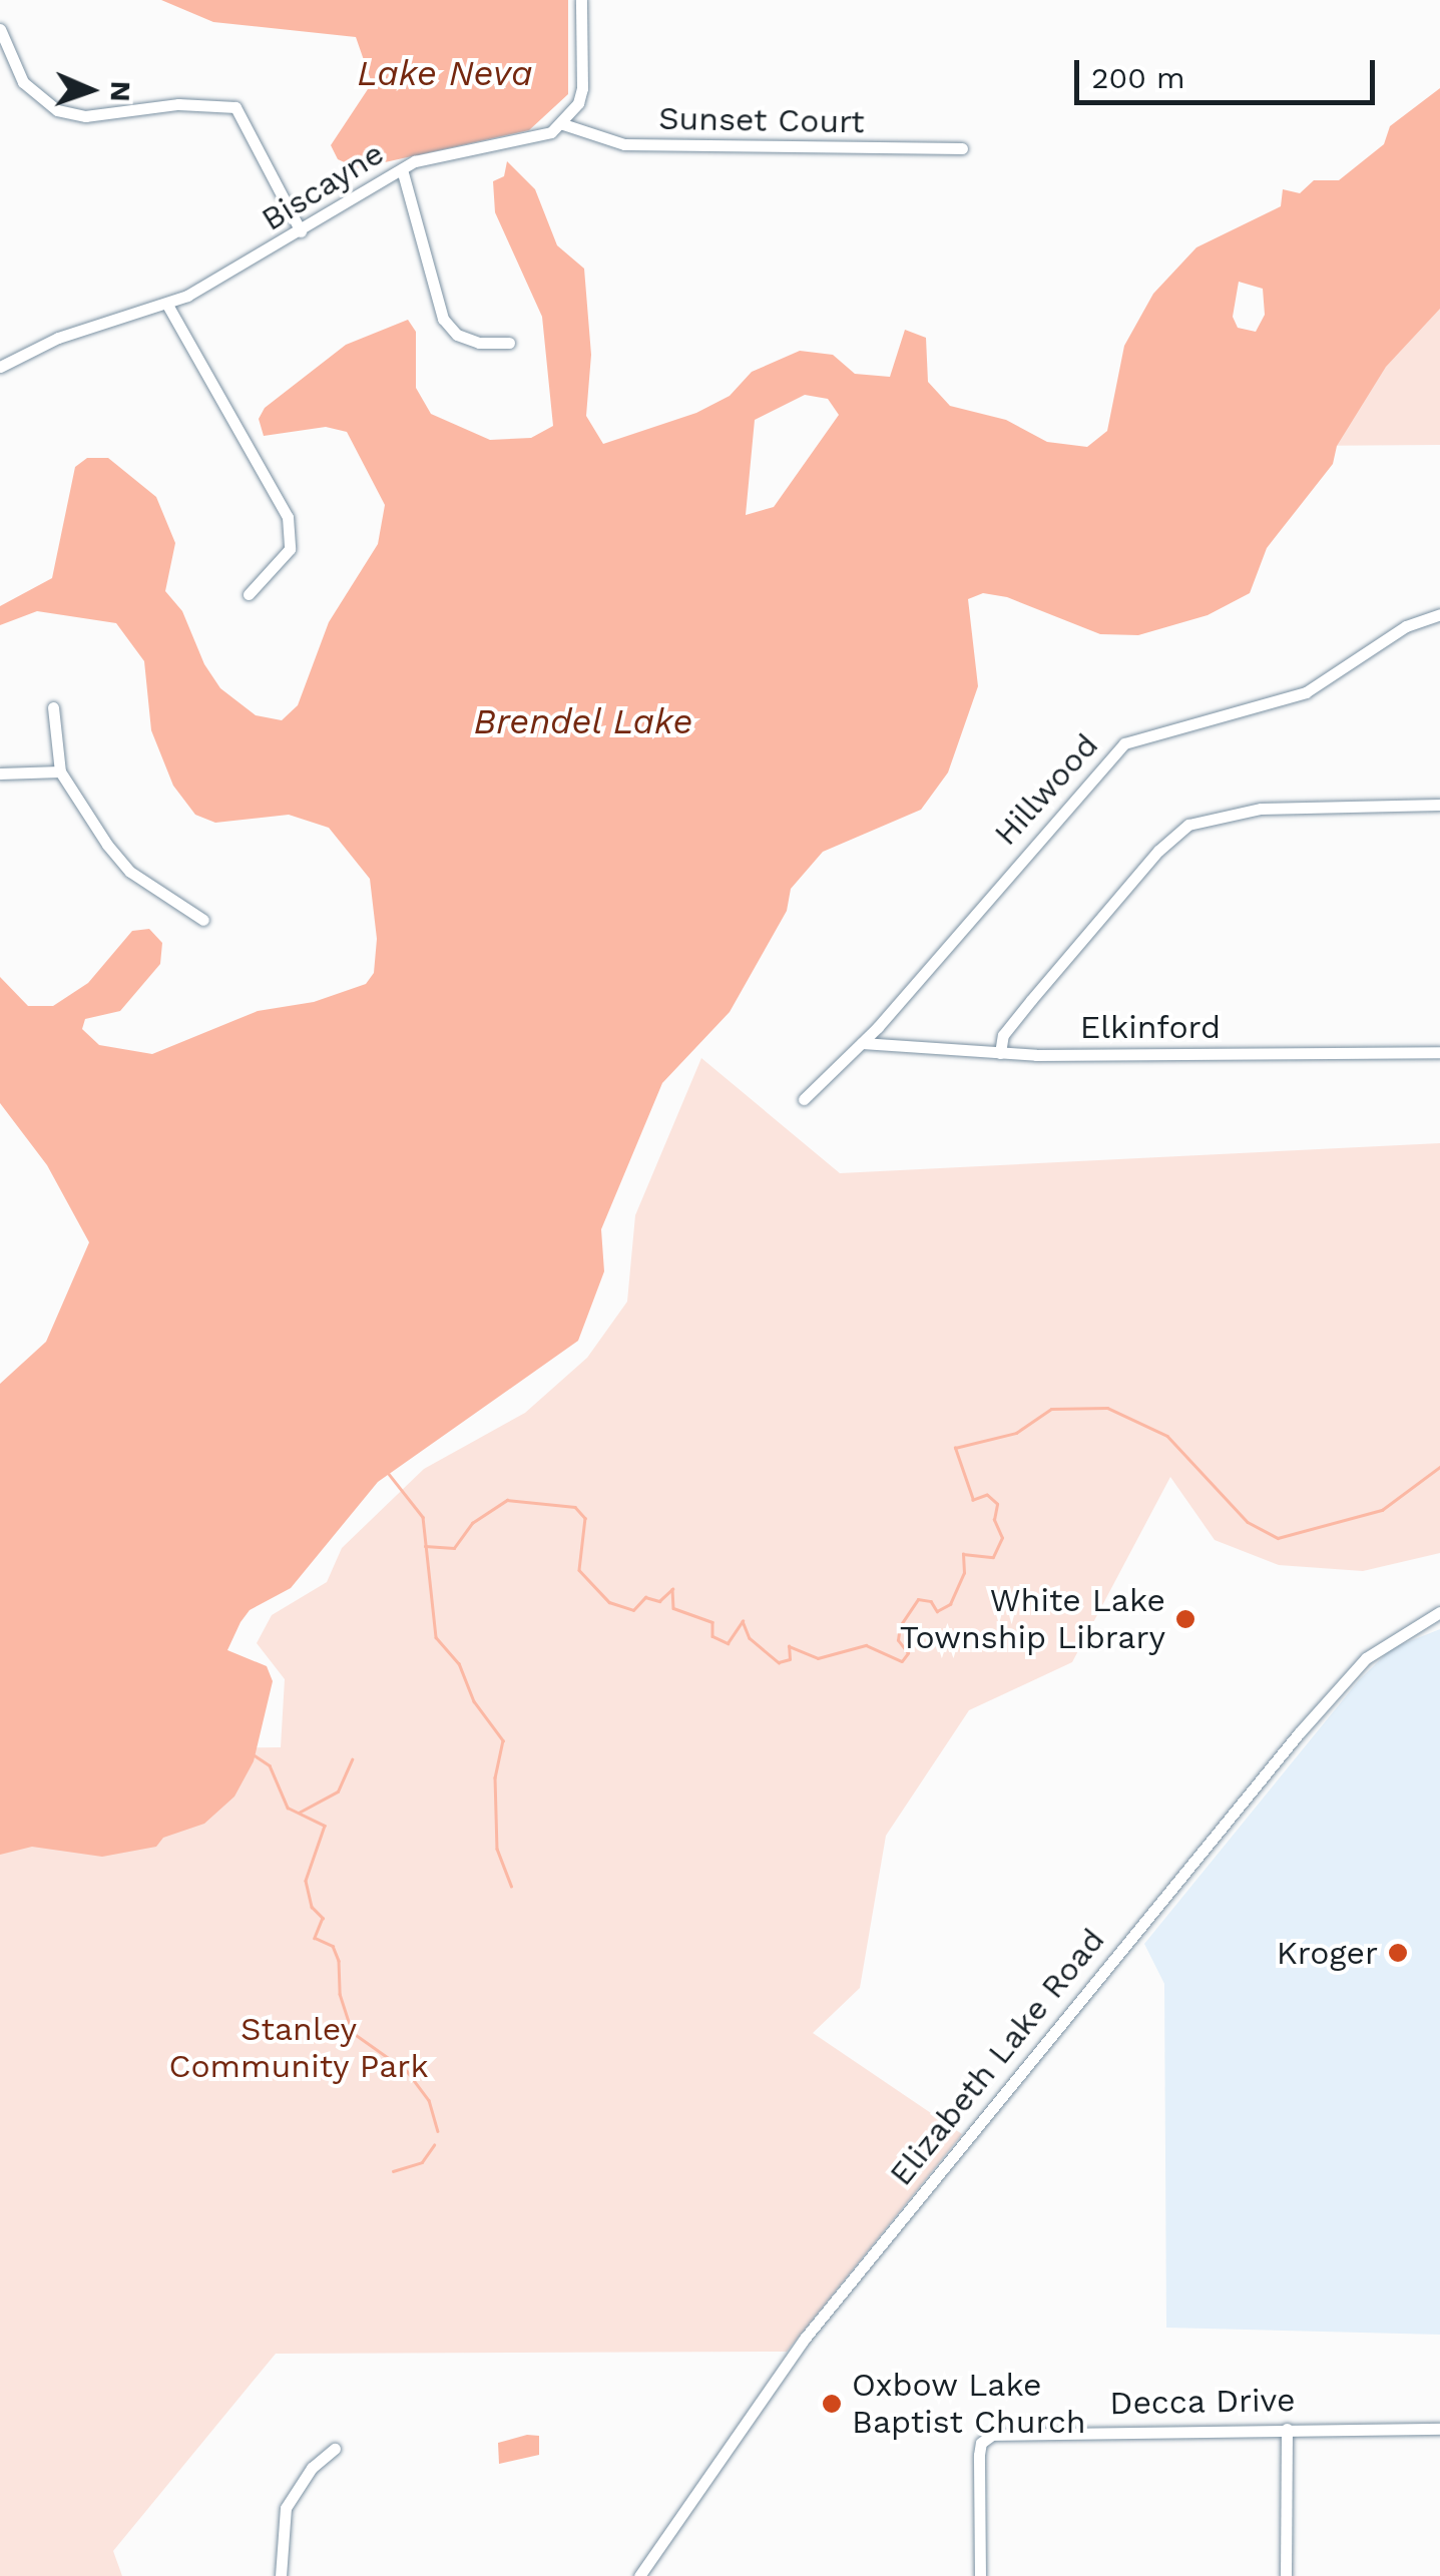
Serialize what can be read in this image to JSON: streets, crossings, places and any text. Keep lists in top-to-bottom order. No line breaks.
{"streets":{"street":["Sunset Court","Biscayne","Hillwood","Elkinford","Elizabeth Lake Road","Decca Drive"]},"crossings":[["Sunset Court","Biscayne"],["Hillwood","Elkinford"]],"water":["Lake Neva","Brendel Lake"],"parks":["Stanley Community Park"],"places":["White Lake Township Library","Kroger","Oxbow Lake Baptist Church"],"scale_bar":"200 m","north":"right"}
